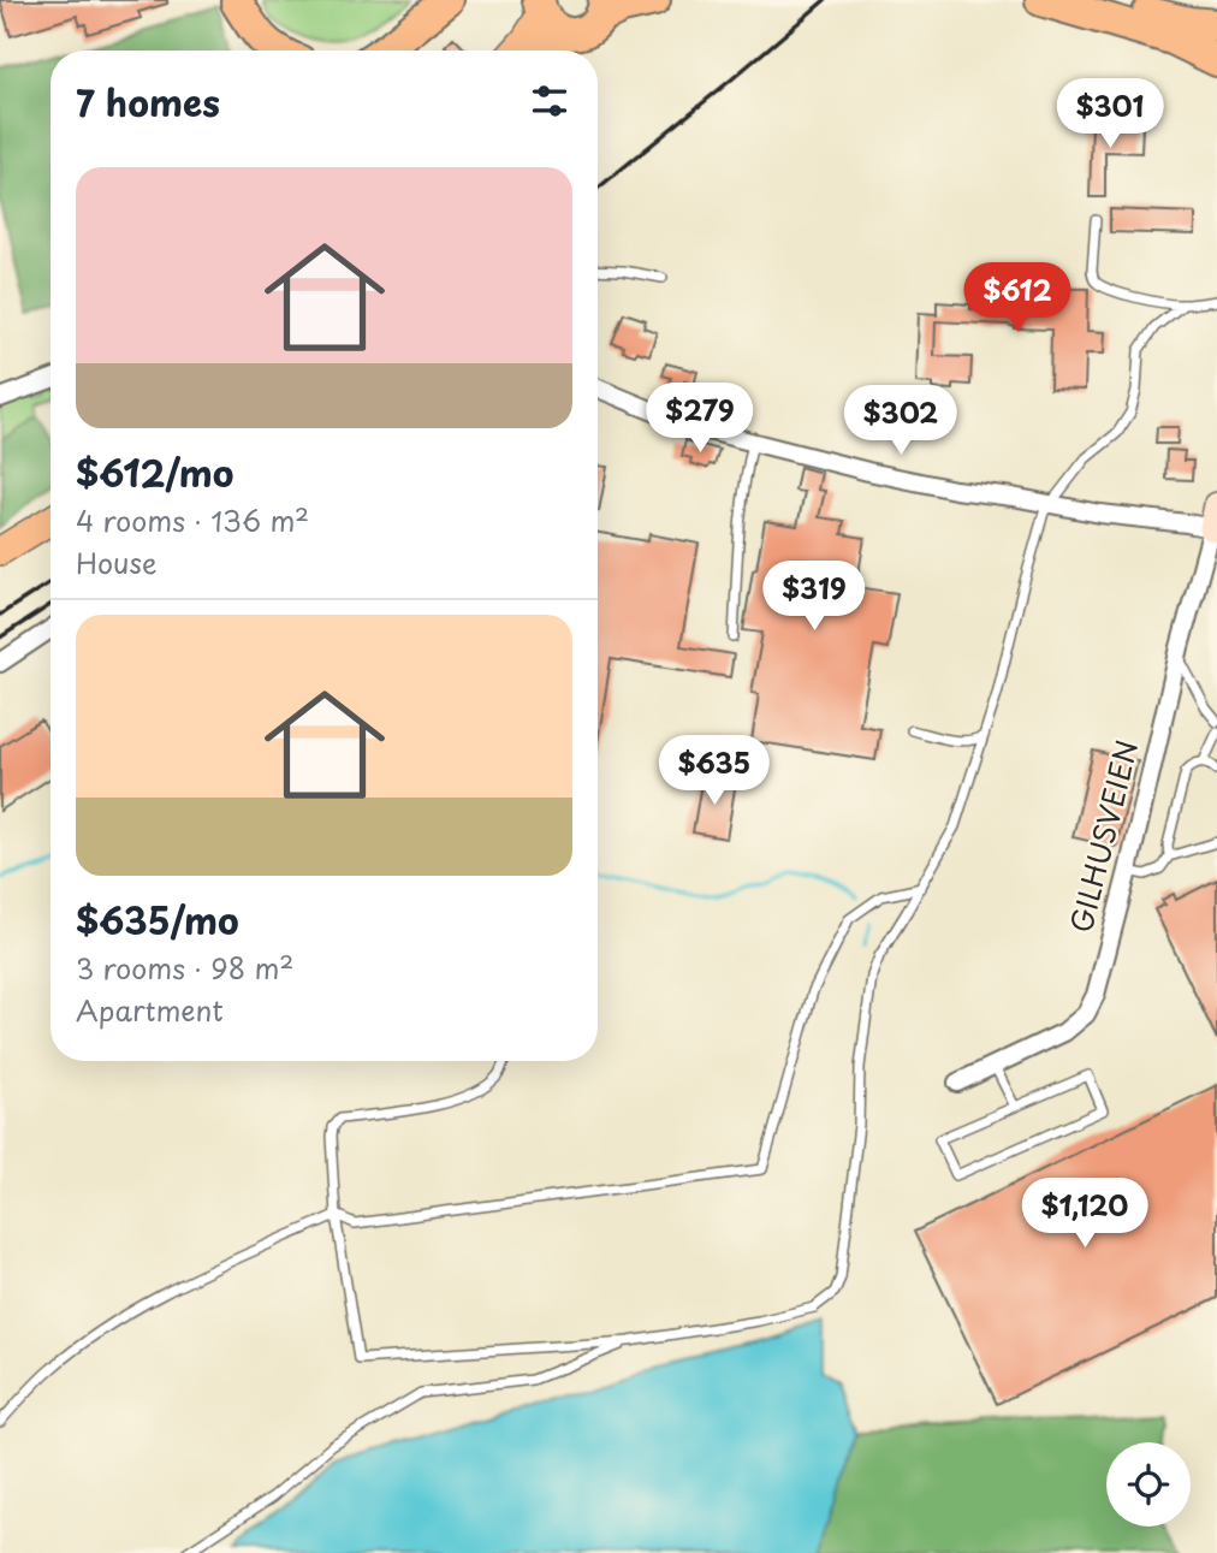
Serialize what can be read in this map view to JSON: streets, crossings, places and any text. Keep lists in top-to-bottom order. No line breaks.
{"streets":{"street":["GILHUSVEIEN"]},"page":{"heading":"7 homes","price":["$301","$612","$279","$302","$319","$635","$1,120"],"list":[{"name":"$612/mo","note":"4 rooms · 136 m² · House"},{"name":"$635/mo","note":"3 rooms · 98 m² · Apartment"}]}}
